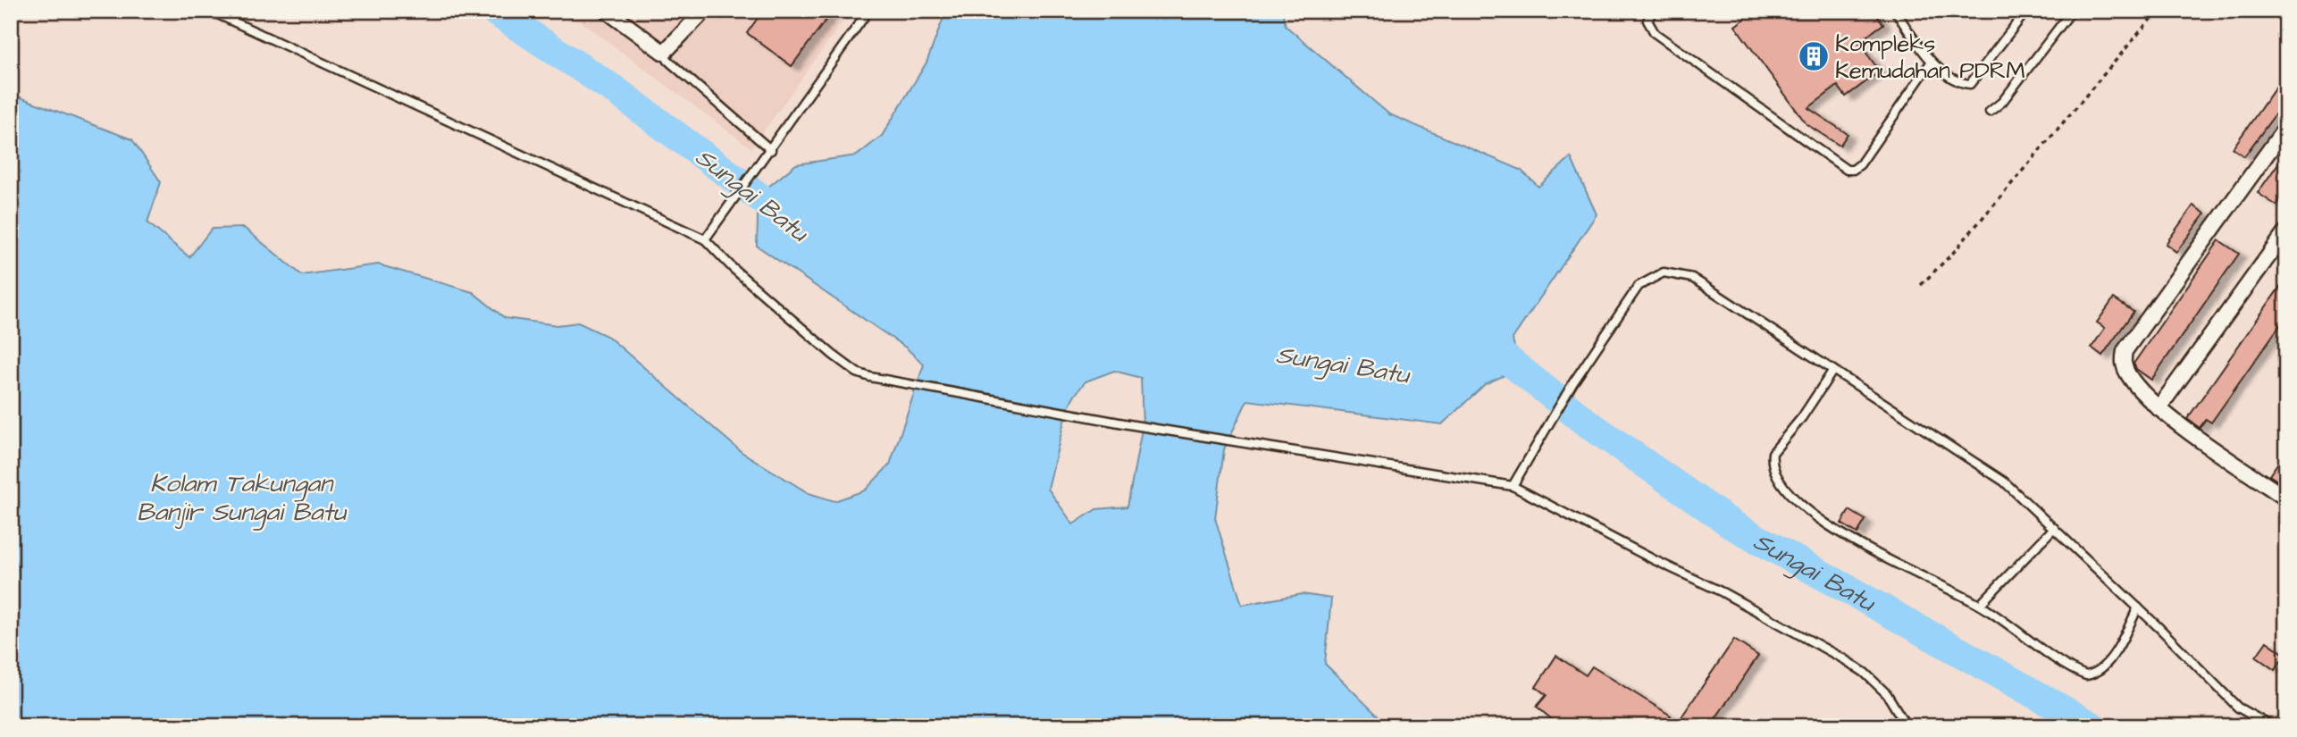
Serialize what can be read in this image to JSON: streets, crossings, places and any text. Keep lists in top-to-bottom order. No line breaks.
{"water":["Sungai Batu","Kolam Takungan Banjir Sungai Batu"],"places":{"building":["Kompleks Kemudahan PDRM"]}}
